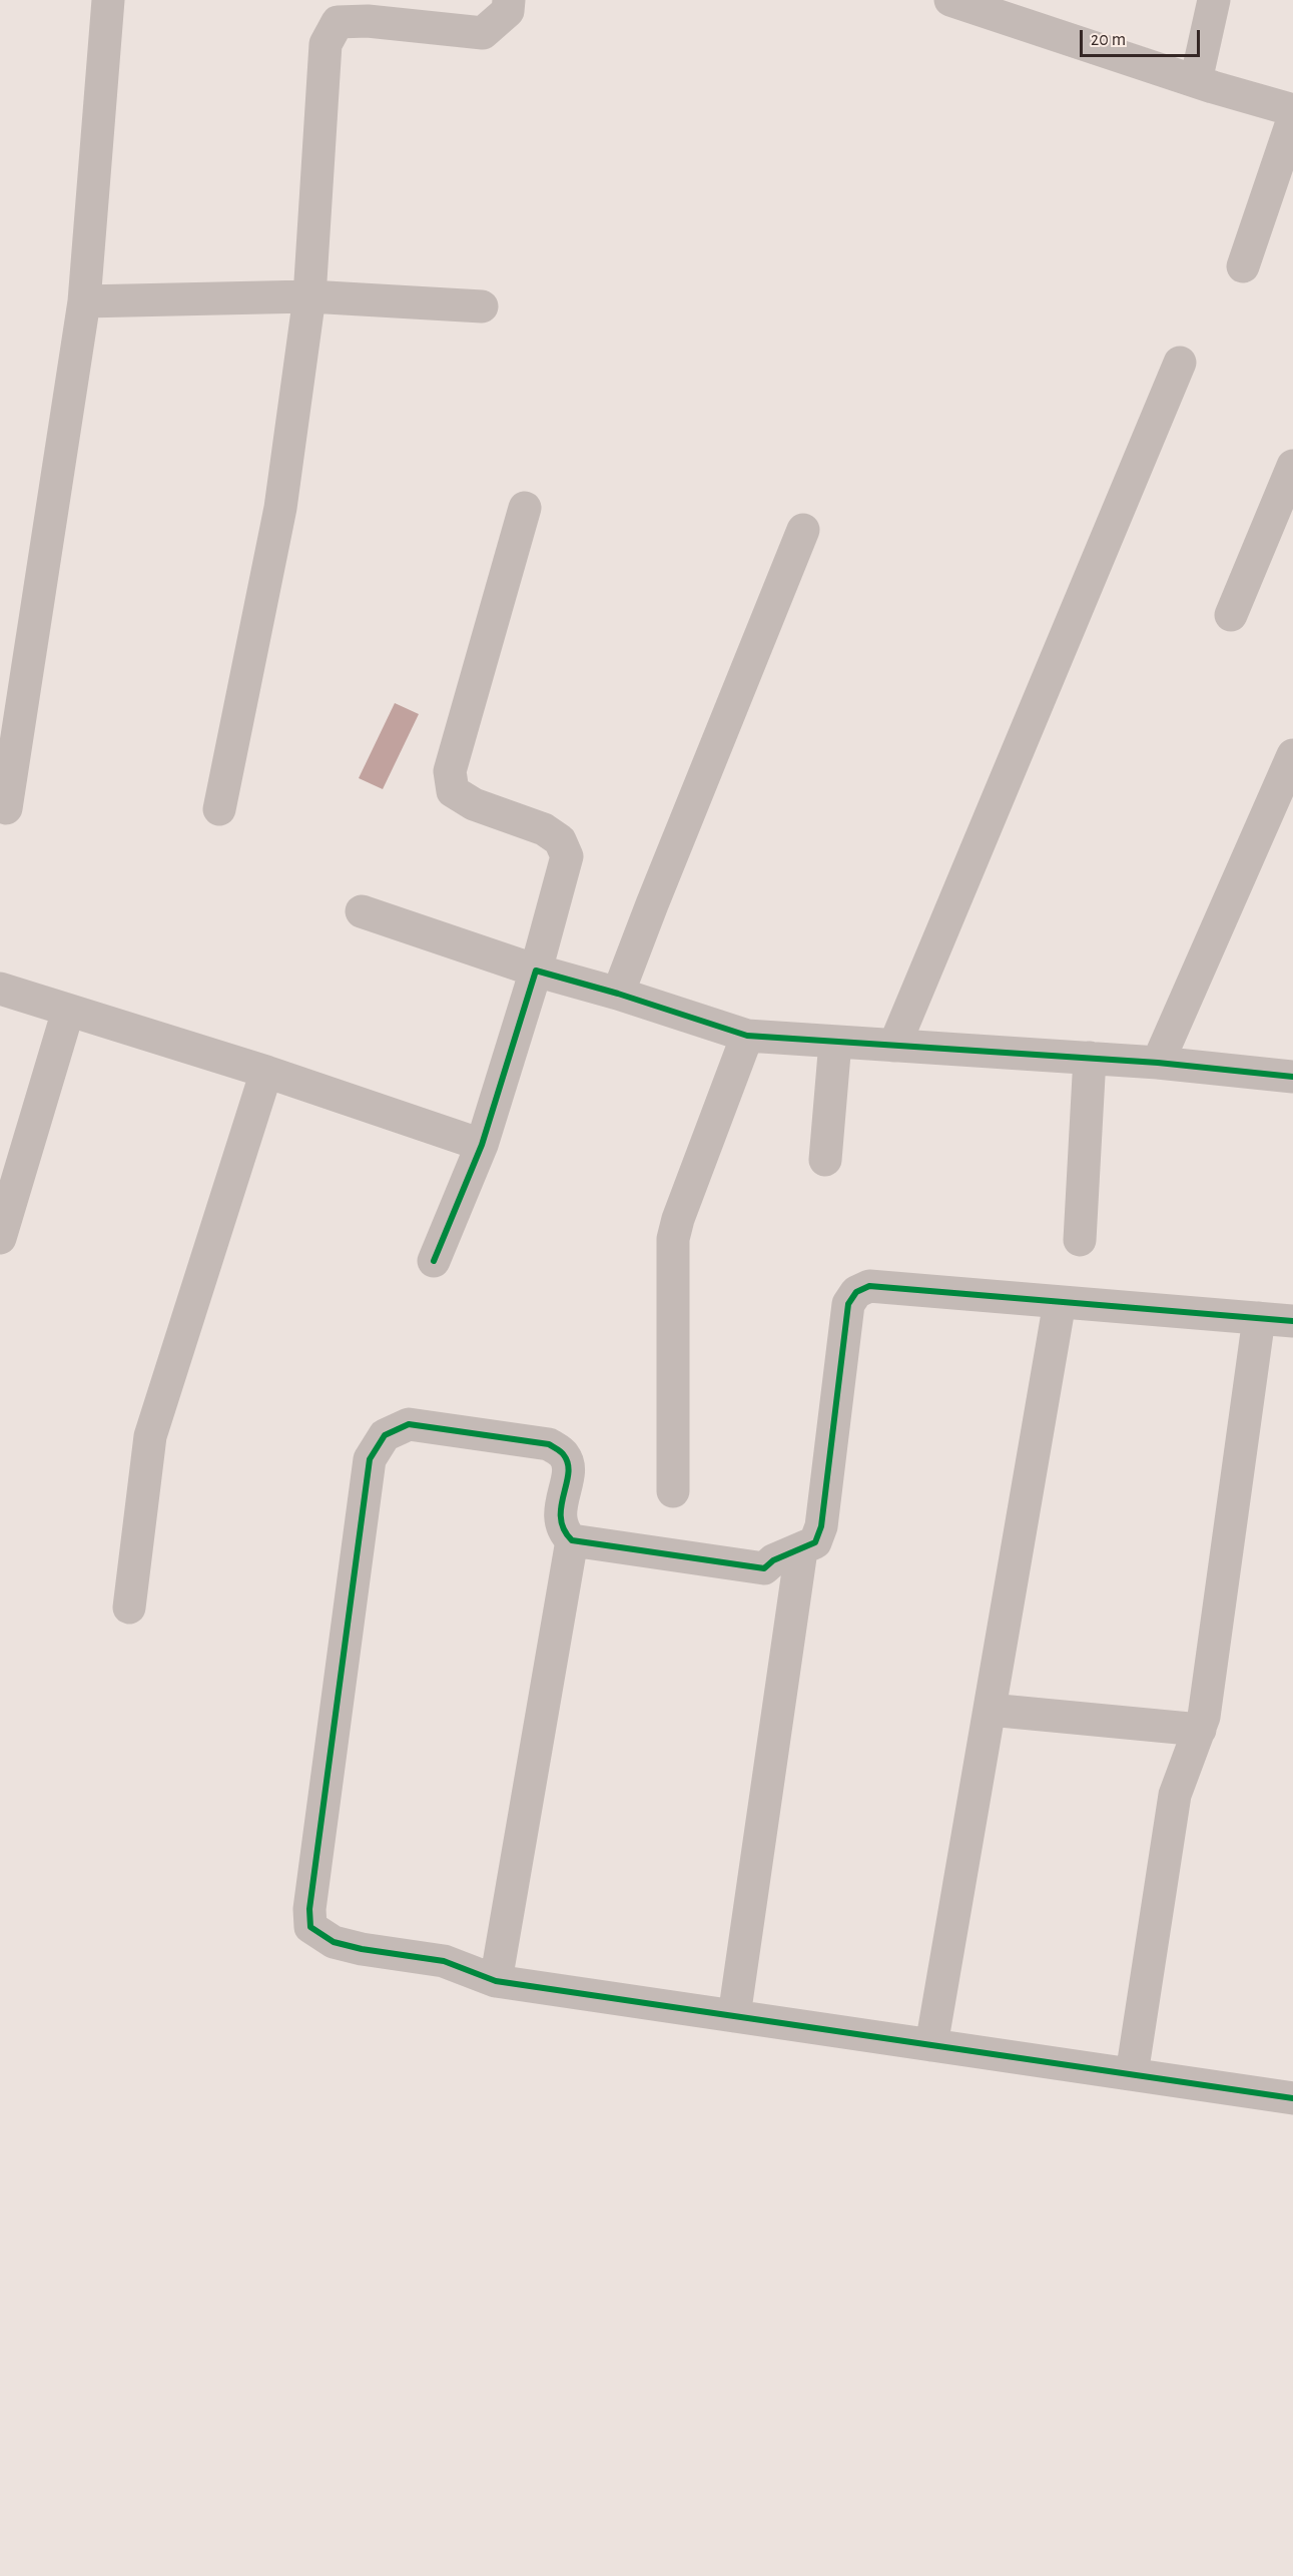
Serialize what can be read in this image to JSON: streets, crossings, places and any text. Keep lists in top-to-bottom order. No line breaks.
{"scale_bar":"20 m"}
